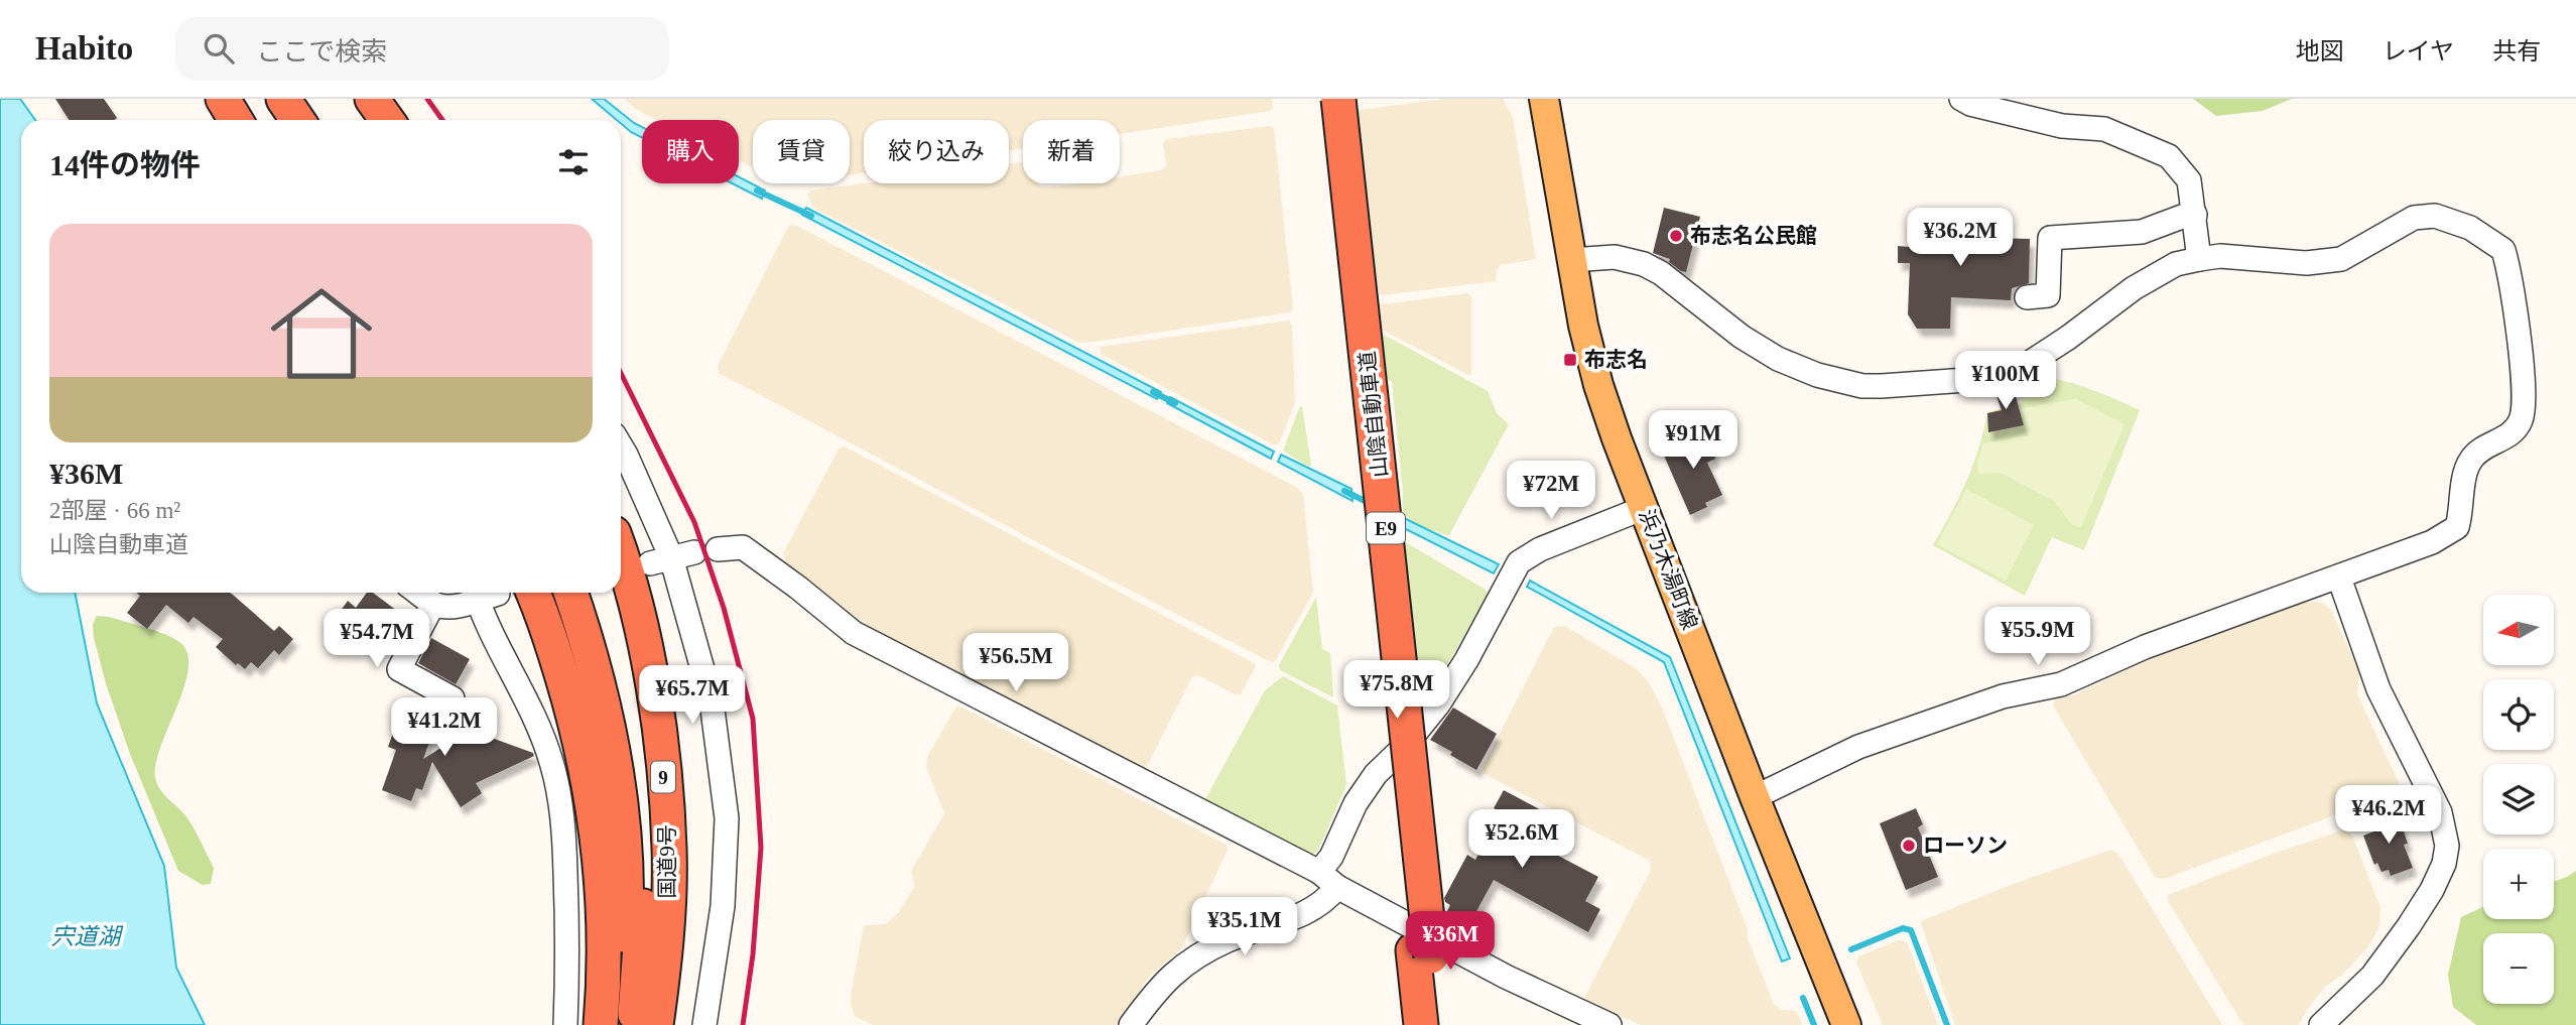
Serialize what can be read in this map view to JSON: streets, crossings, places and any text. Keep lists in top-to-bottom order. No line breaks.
{"streets":{"highway":["山陰自動車道","E9","9","国道9号"],"main road":["浜乃木湯町線"]},"water":["宍道湖"],"places":{"other":["布志名公民館","ローソン"],"transit":["布志名"]},"north":"left","page":{"header":"Habito","search":"ここで検索","nav":["地図","レイヤ","共有"],"chip":["購入","賃貸","絞り込み","新着"],"heading":"14件の物件","list":[{"name":"¥36M","note":"2部屋 · 66 m² · 山陰自動車道"}],"price":["¥36.2M","¥100M","¥91M","¥72M","¥55.9M","¥54.7M","¥56.5M","¥75.8M","¥65.7M","¥41.2M","¥46.2M","¥52.6M","¥35.1M","¥36M"],"map_buttons":["+","−"]}}
